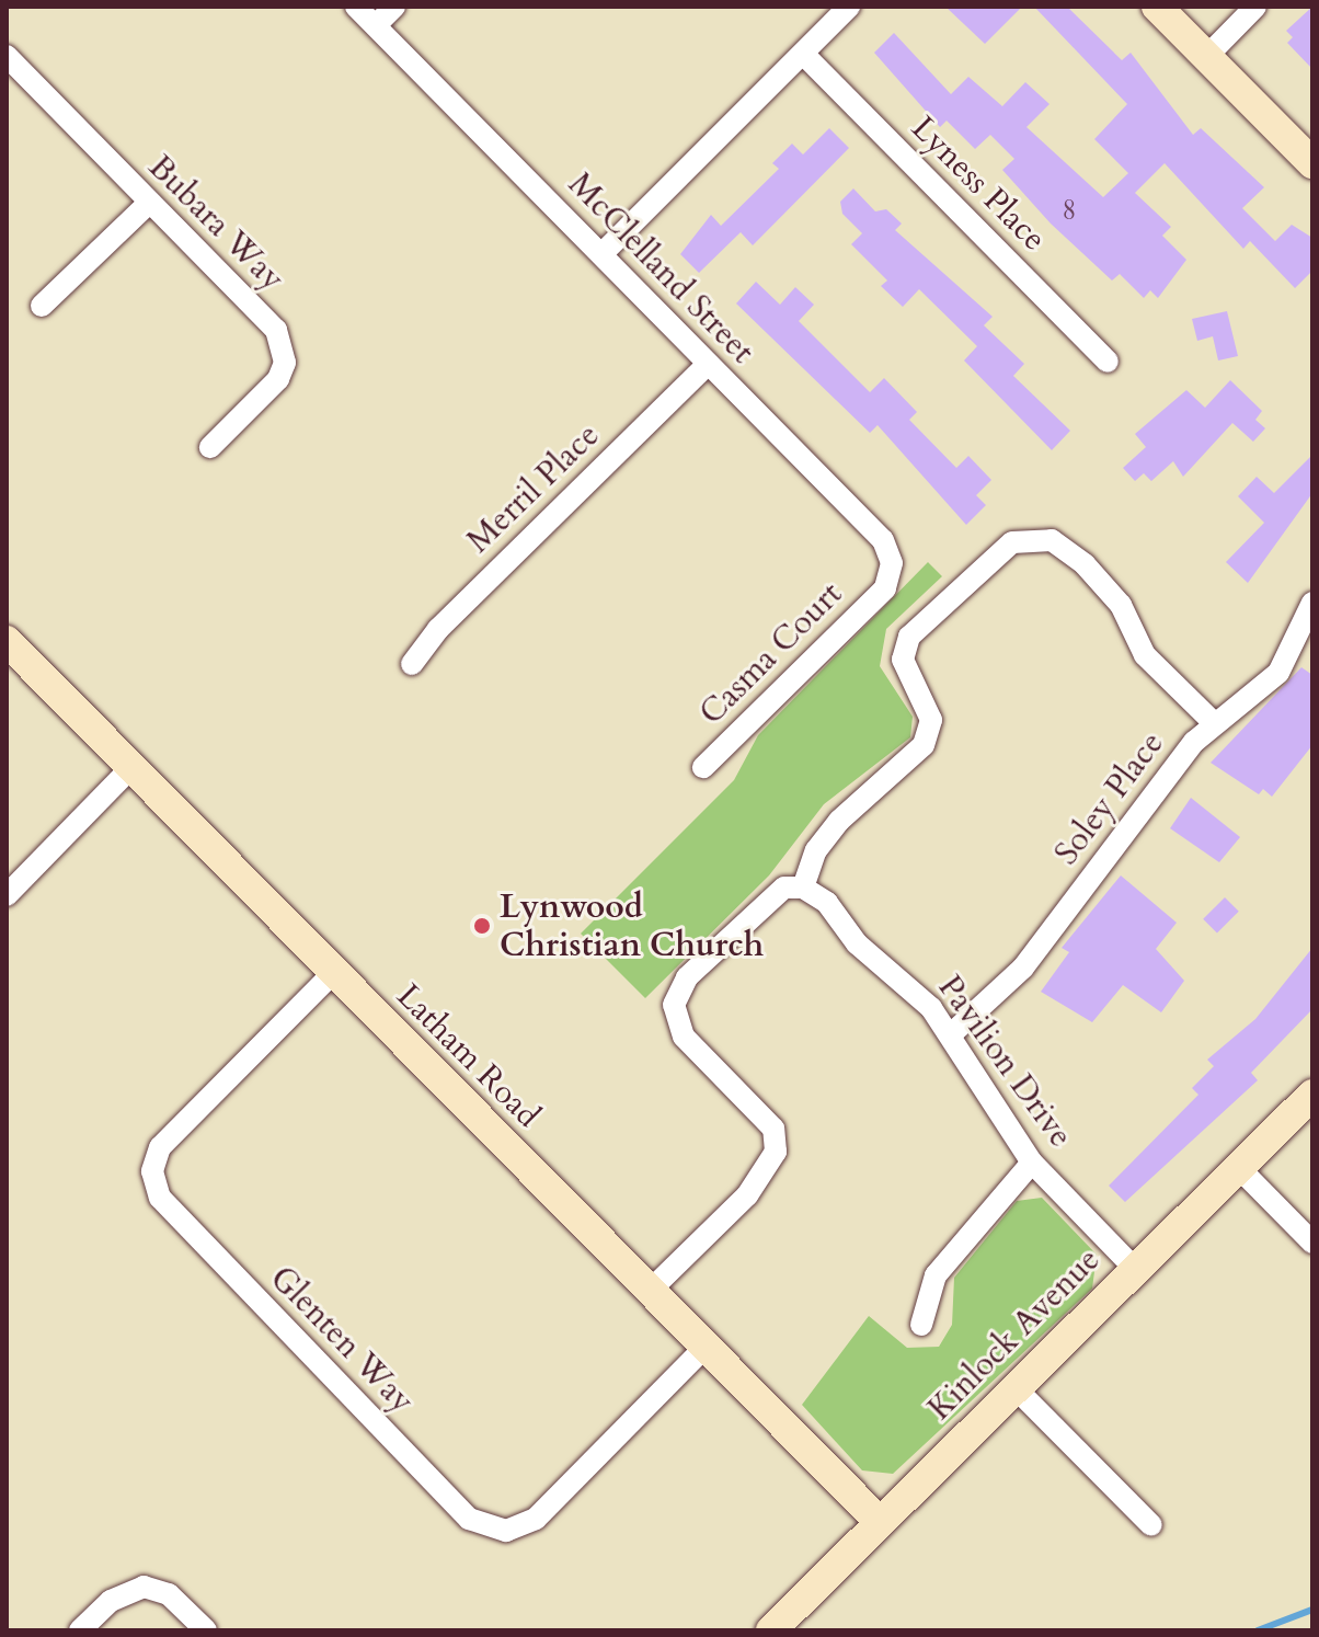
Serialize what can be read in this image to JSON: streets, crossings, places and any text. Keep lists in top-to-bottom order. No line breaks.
{"streets":{"street":["Lyness Place","Bubara Way","McClelland Street","Merril Place","Casma Court","Soley Place","Latham Road","Pavilion Drive","Kinlock Avenue","Glenten Way"]},"crossings":[["McClelland Street","Merril Place"],["McClelland Street","Casma Court"],["Soley Place","Pavilion Drive"],["Latham Road","Kinlock Avenue"],["Latham Road","Glenten Way"],["Pavilion Drive","Kinlock Avenue"]],"places":["Lynwood Christian Church"],"house_numbers":["8"]}
